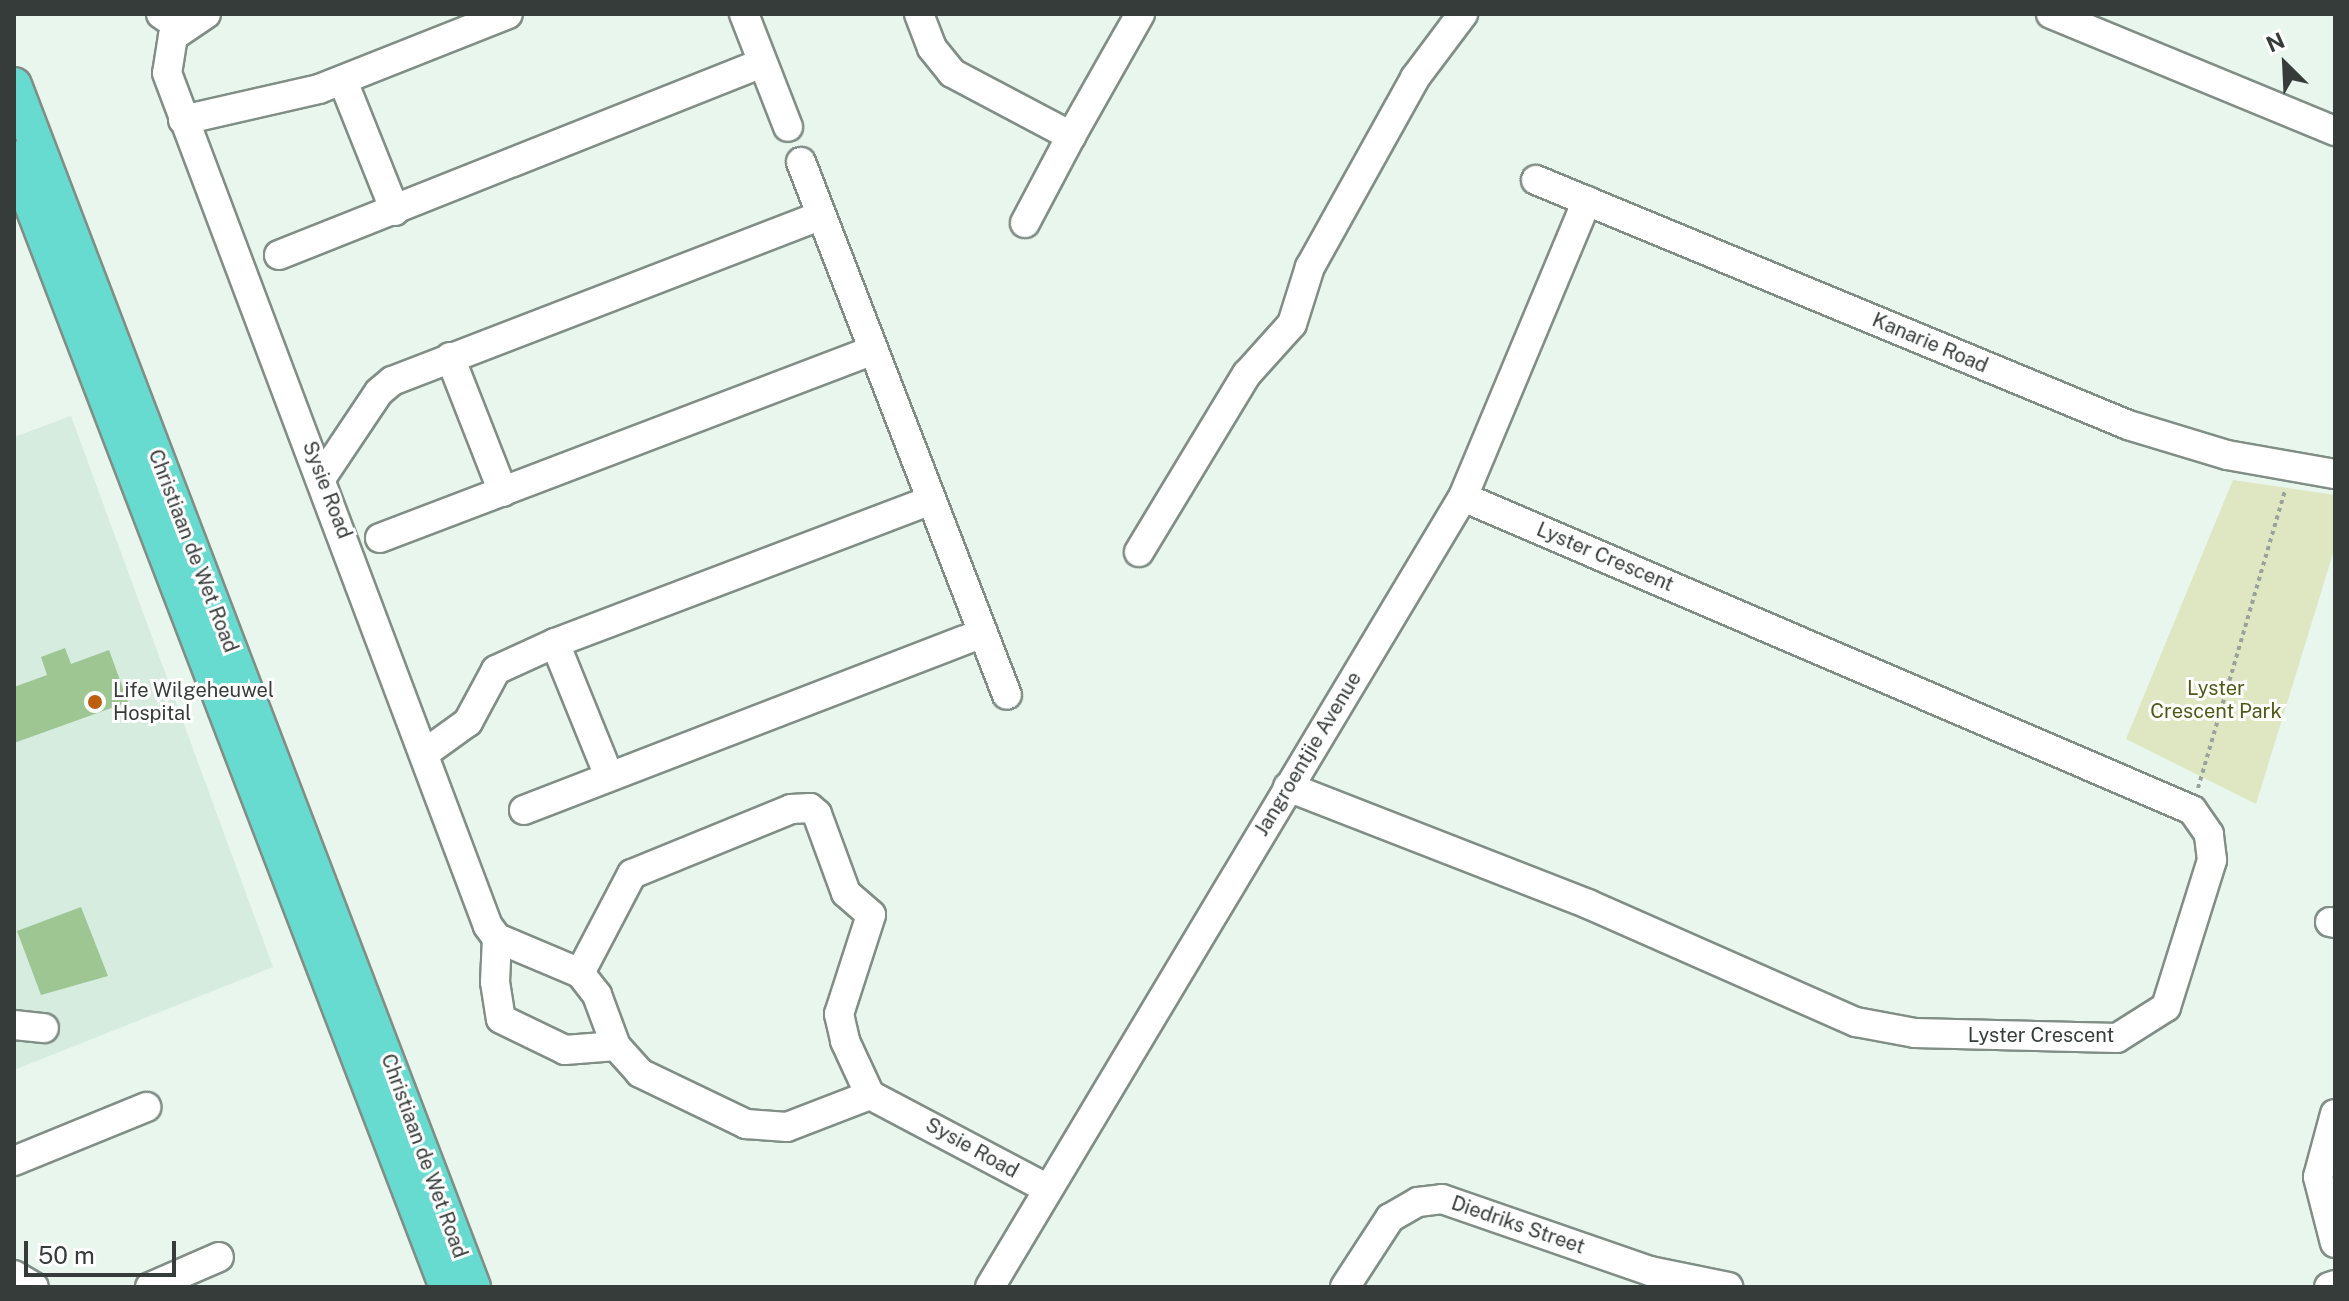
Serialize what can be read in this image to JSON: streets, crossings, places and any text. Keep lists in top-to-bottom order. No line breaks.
{"streets":{"main road":["Christiaan de Wet Road"],"street":["Kanarie Road","Sysie Road","Lyster Crescent","Jangroentjie Avenue","Diedriks Street"]},"crossings":[["Kanarie Road","Jangroentjie Avenue"],["Sysie Road","Jangroentjie Avenue"],["Lyster Crescent","Jangroentjie Avenue"]],"parks":["Lyster Crescent Park"],"places":["Life Wilgeheuwel Hospital"],"scale_bar":"50 m","north":"top left"}
